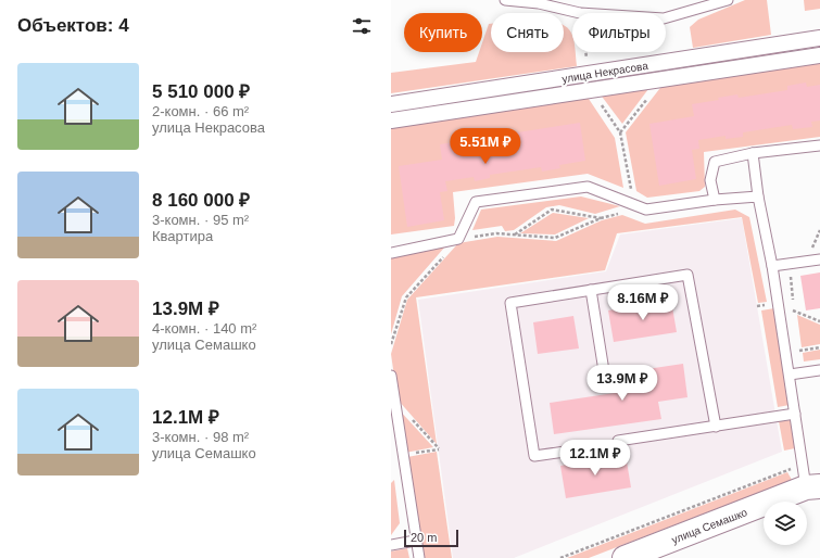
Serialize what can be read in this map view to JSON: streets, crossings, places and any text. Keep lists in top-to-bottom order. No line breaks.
{"streets":{"street":["улица Некрасова","улица Семашко"]},"scale_bar":"20 m","page":{"heading":"Объектов: 4","chip":["Купить","Снять","Фильтры"],"list":[{"name":"5 510 000 ₽","note":"2-комн. · 66 m² · улица Некрасова"},{"name":"8 160 000 ₽","note":"3-комн. · 95 m² · Квартира"},{"name":"13.9M ₽","note":"4-комн. · 140 m² · улица Семашко"},{"name":"12.1M ₽","note":"3-комн. · 98 m² · улица Семашко"}],"price":["5.51M ₽","8.16M ₽","13.9M ₽","12.1M ₽"],"scale":"20 m"}}
